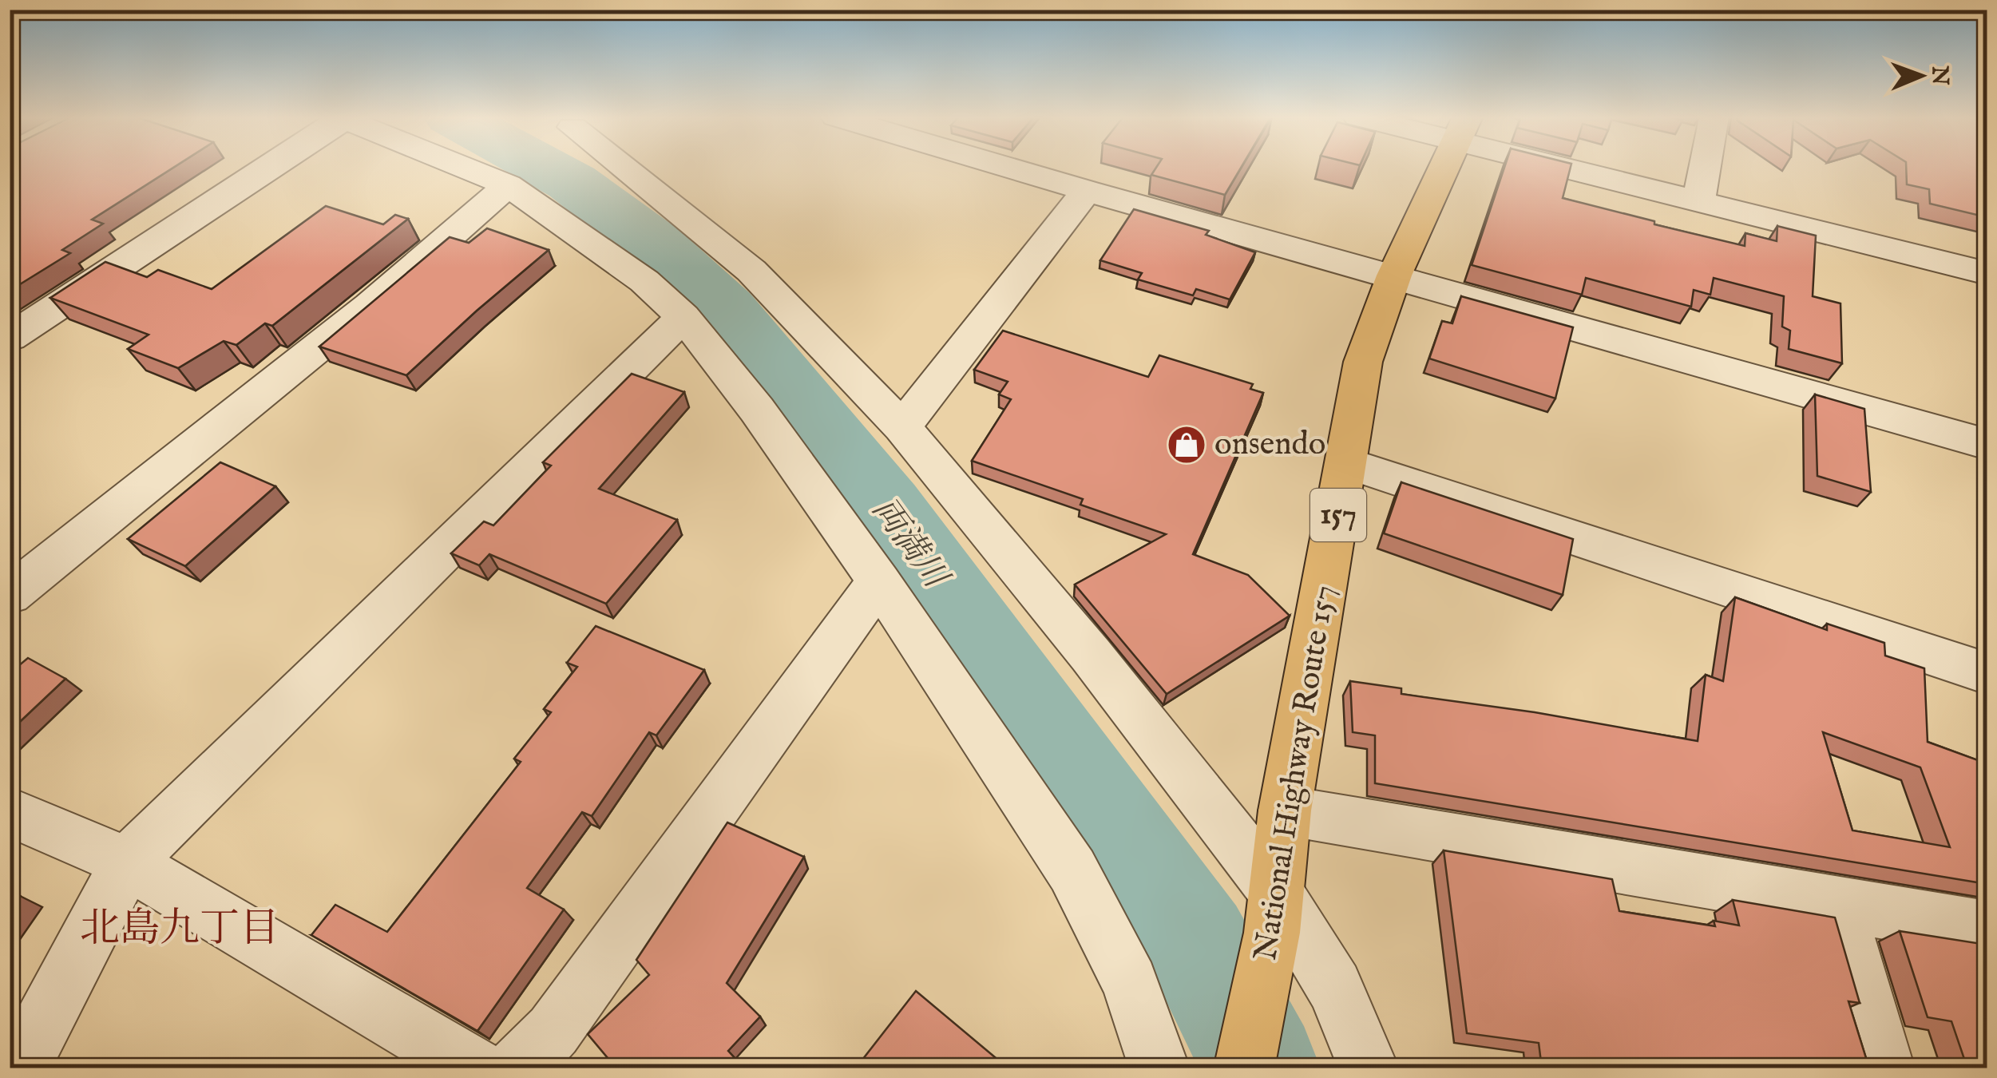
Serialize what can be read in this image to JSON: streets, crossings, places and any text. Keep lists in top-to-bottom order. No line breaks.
{"streets":{"highway":["157","National Highway Route 157"]},"districts":["北島九丁目"],"water":["両満川"],"places":{"shop":["onsendo"]},"north":"right"}
